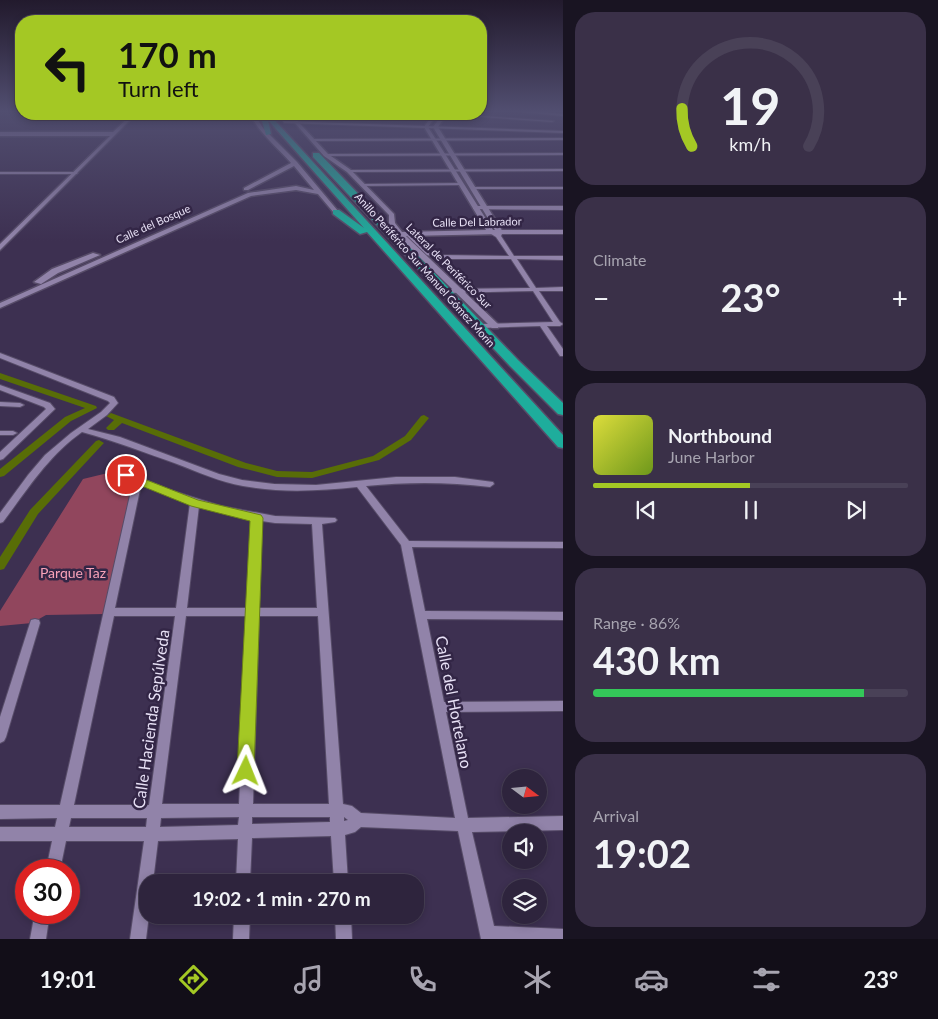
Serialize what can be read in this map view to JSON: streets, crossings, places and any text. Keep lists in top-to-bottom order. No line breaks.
{"streets":{"highway":["Anillo Periférico Sur Manuel Gómez Morín"],"street":["Calle Del Labrador","Calle del Bosque","Lateral de Periférico Sur","Calle del Hortelano","Calle Hacienda Sepúlveda"]},"crossings":[["Calle Del Labrador","Lateral de Periférico Sur"],["Calle Del Labrador","Anillo Periférico Sur Manuel Gómez Morín"],["Lateral de Periférico Sur","Anillo Periférico Sur Manuel Gómez Morín"]],"parks":["Parque Taz"],"north":"right","page":{"turn":["170 m","Turn left"],"tile":["Climate",["Range · 86%","430 km"],["Arrival","19:02"]],"heat":["−","23°","+"],"song":["Northbound","June Harbor"],"limit":"30","trip":"19:02 · 1 min · 270 m","tabs":["19:01","23°"],"gauge":["19","km/h"]}}
